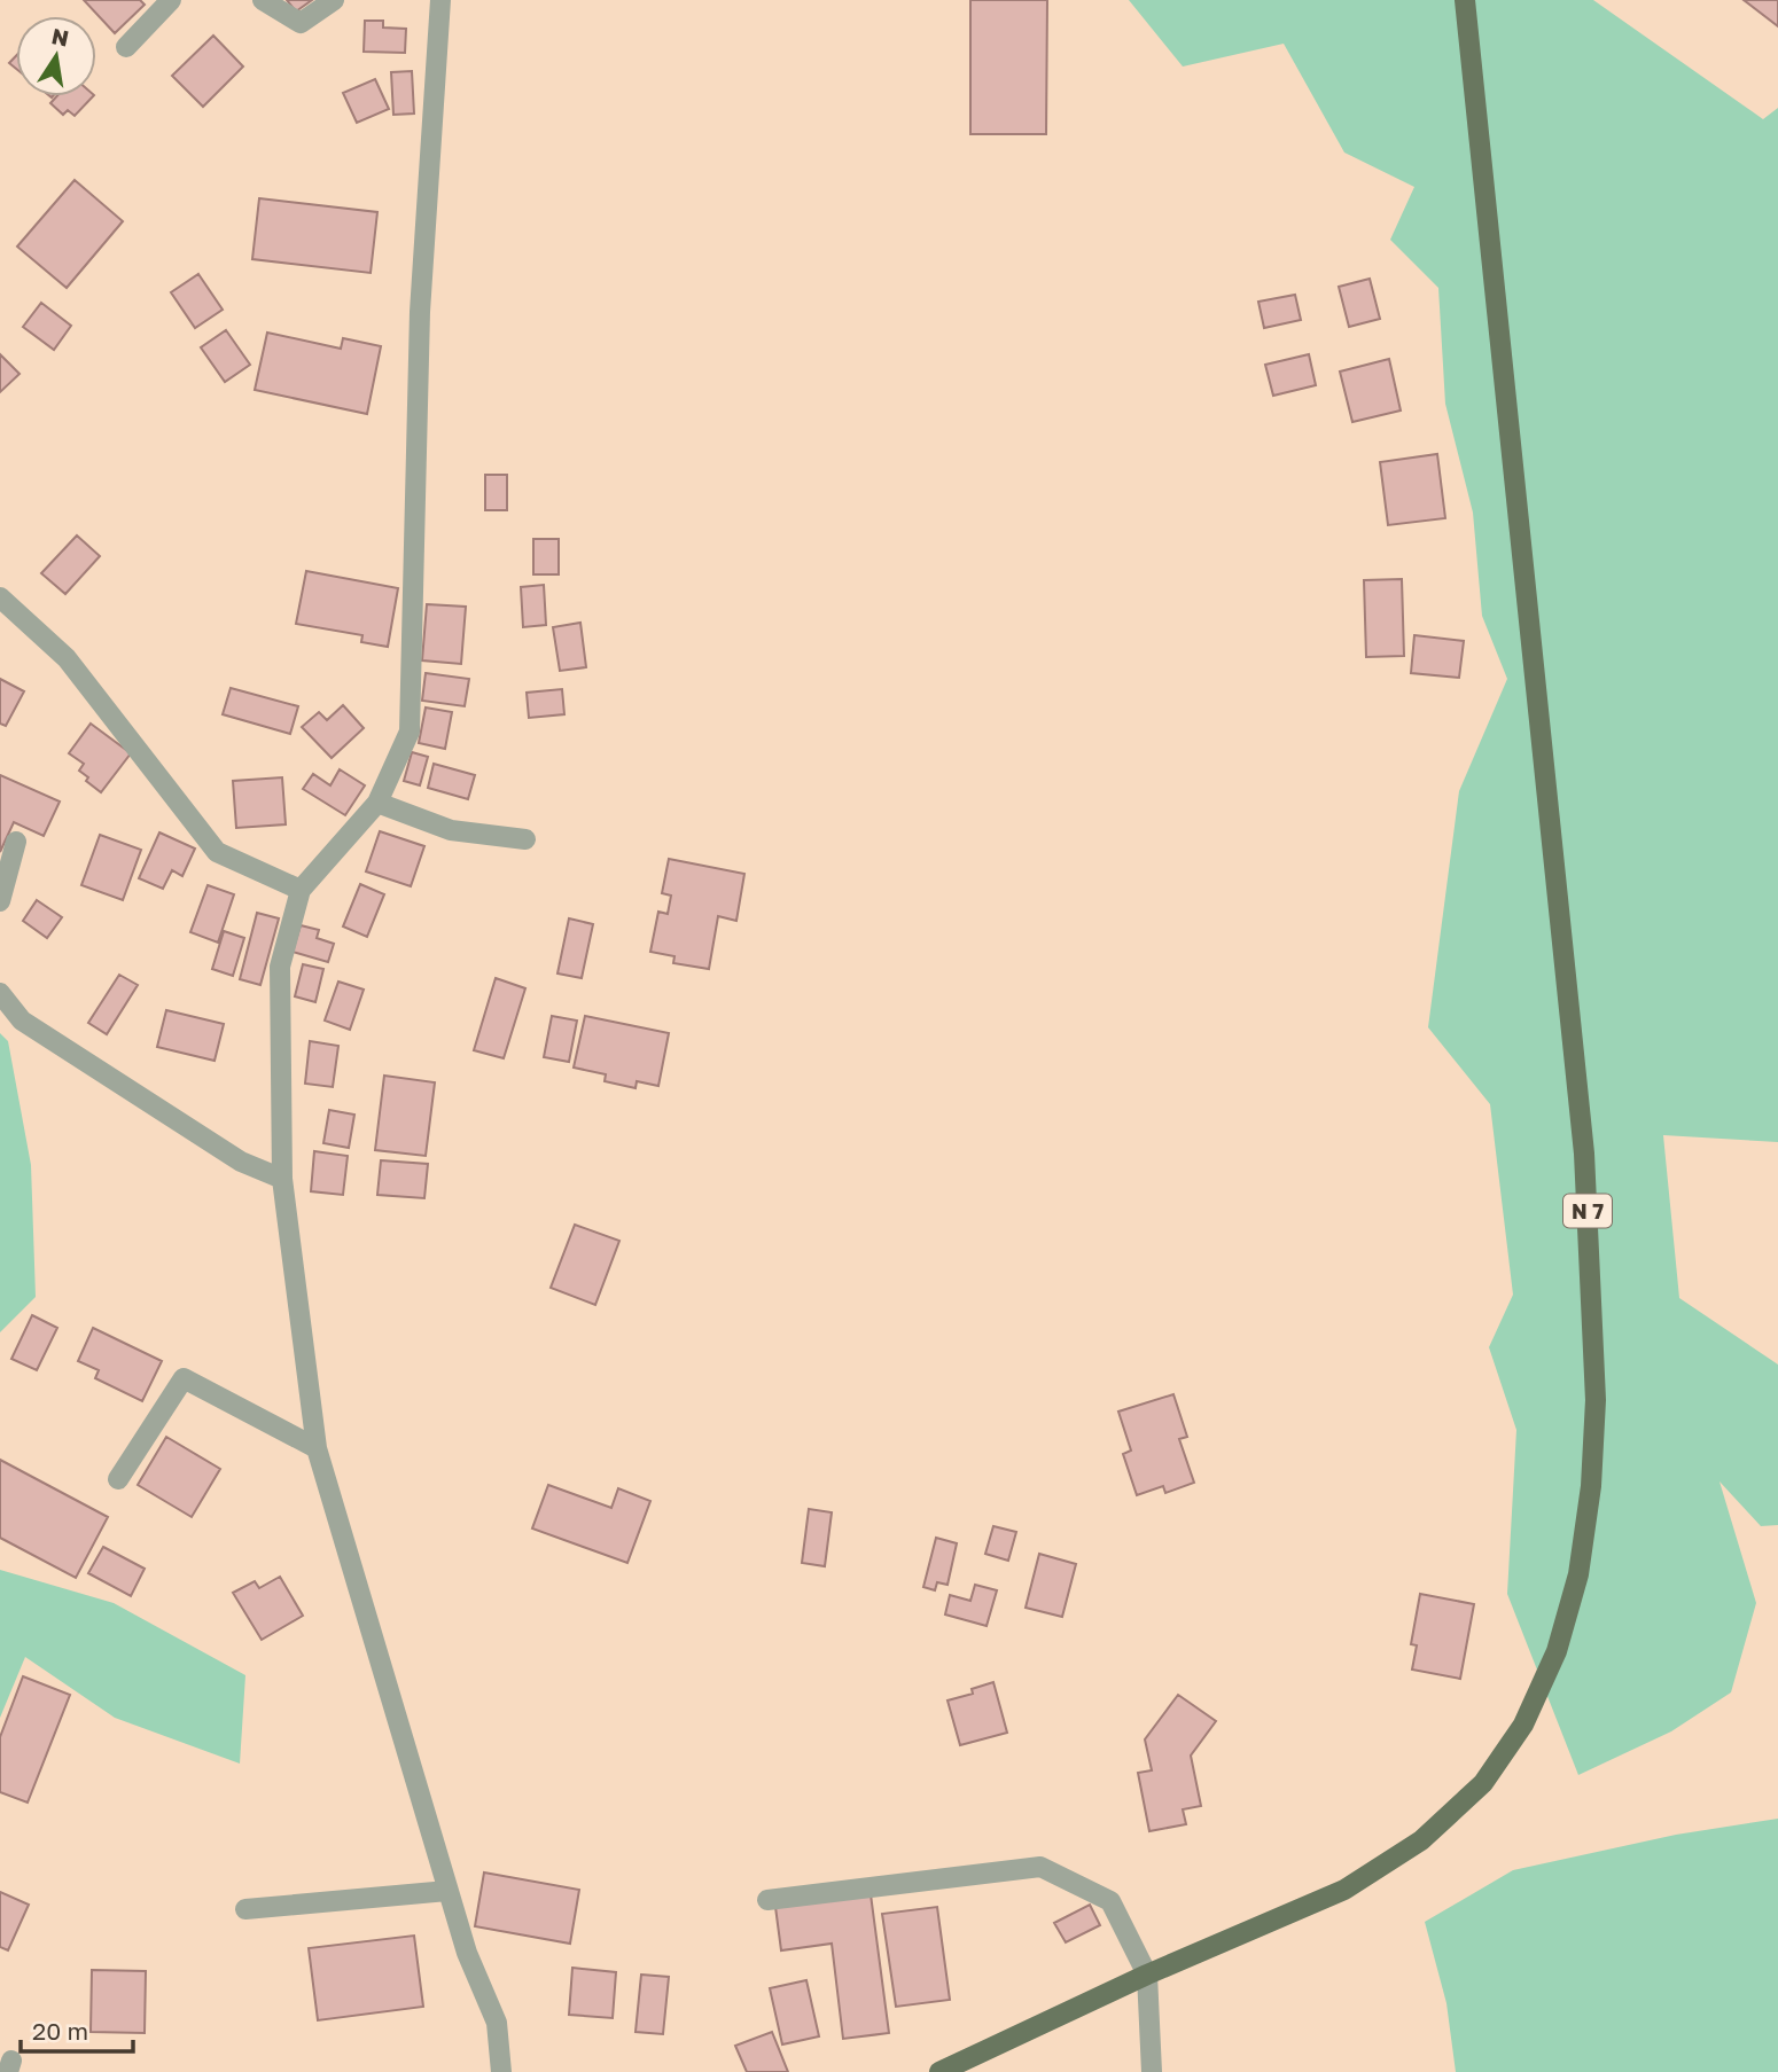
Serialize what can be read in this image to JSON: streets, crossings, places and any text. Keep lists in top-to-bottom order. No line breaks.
{"streets":{"main road":["N 7"]},"scale_bar":"20 m","north":"top"}
